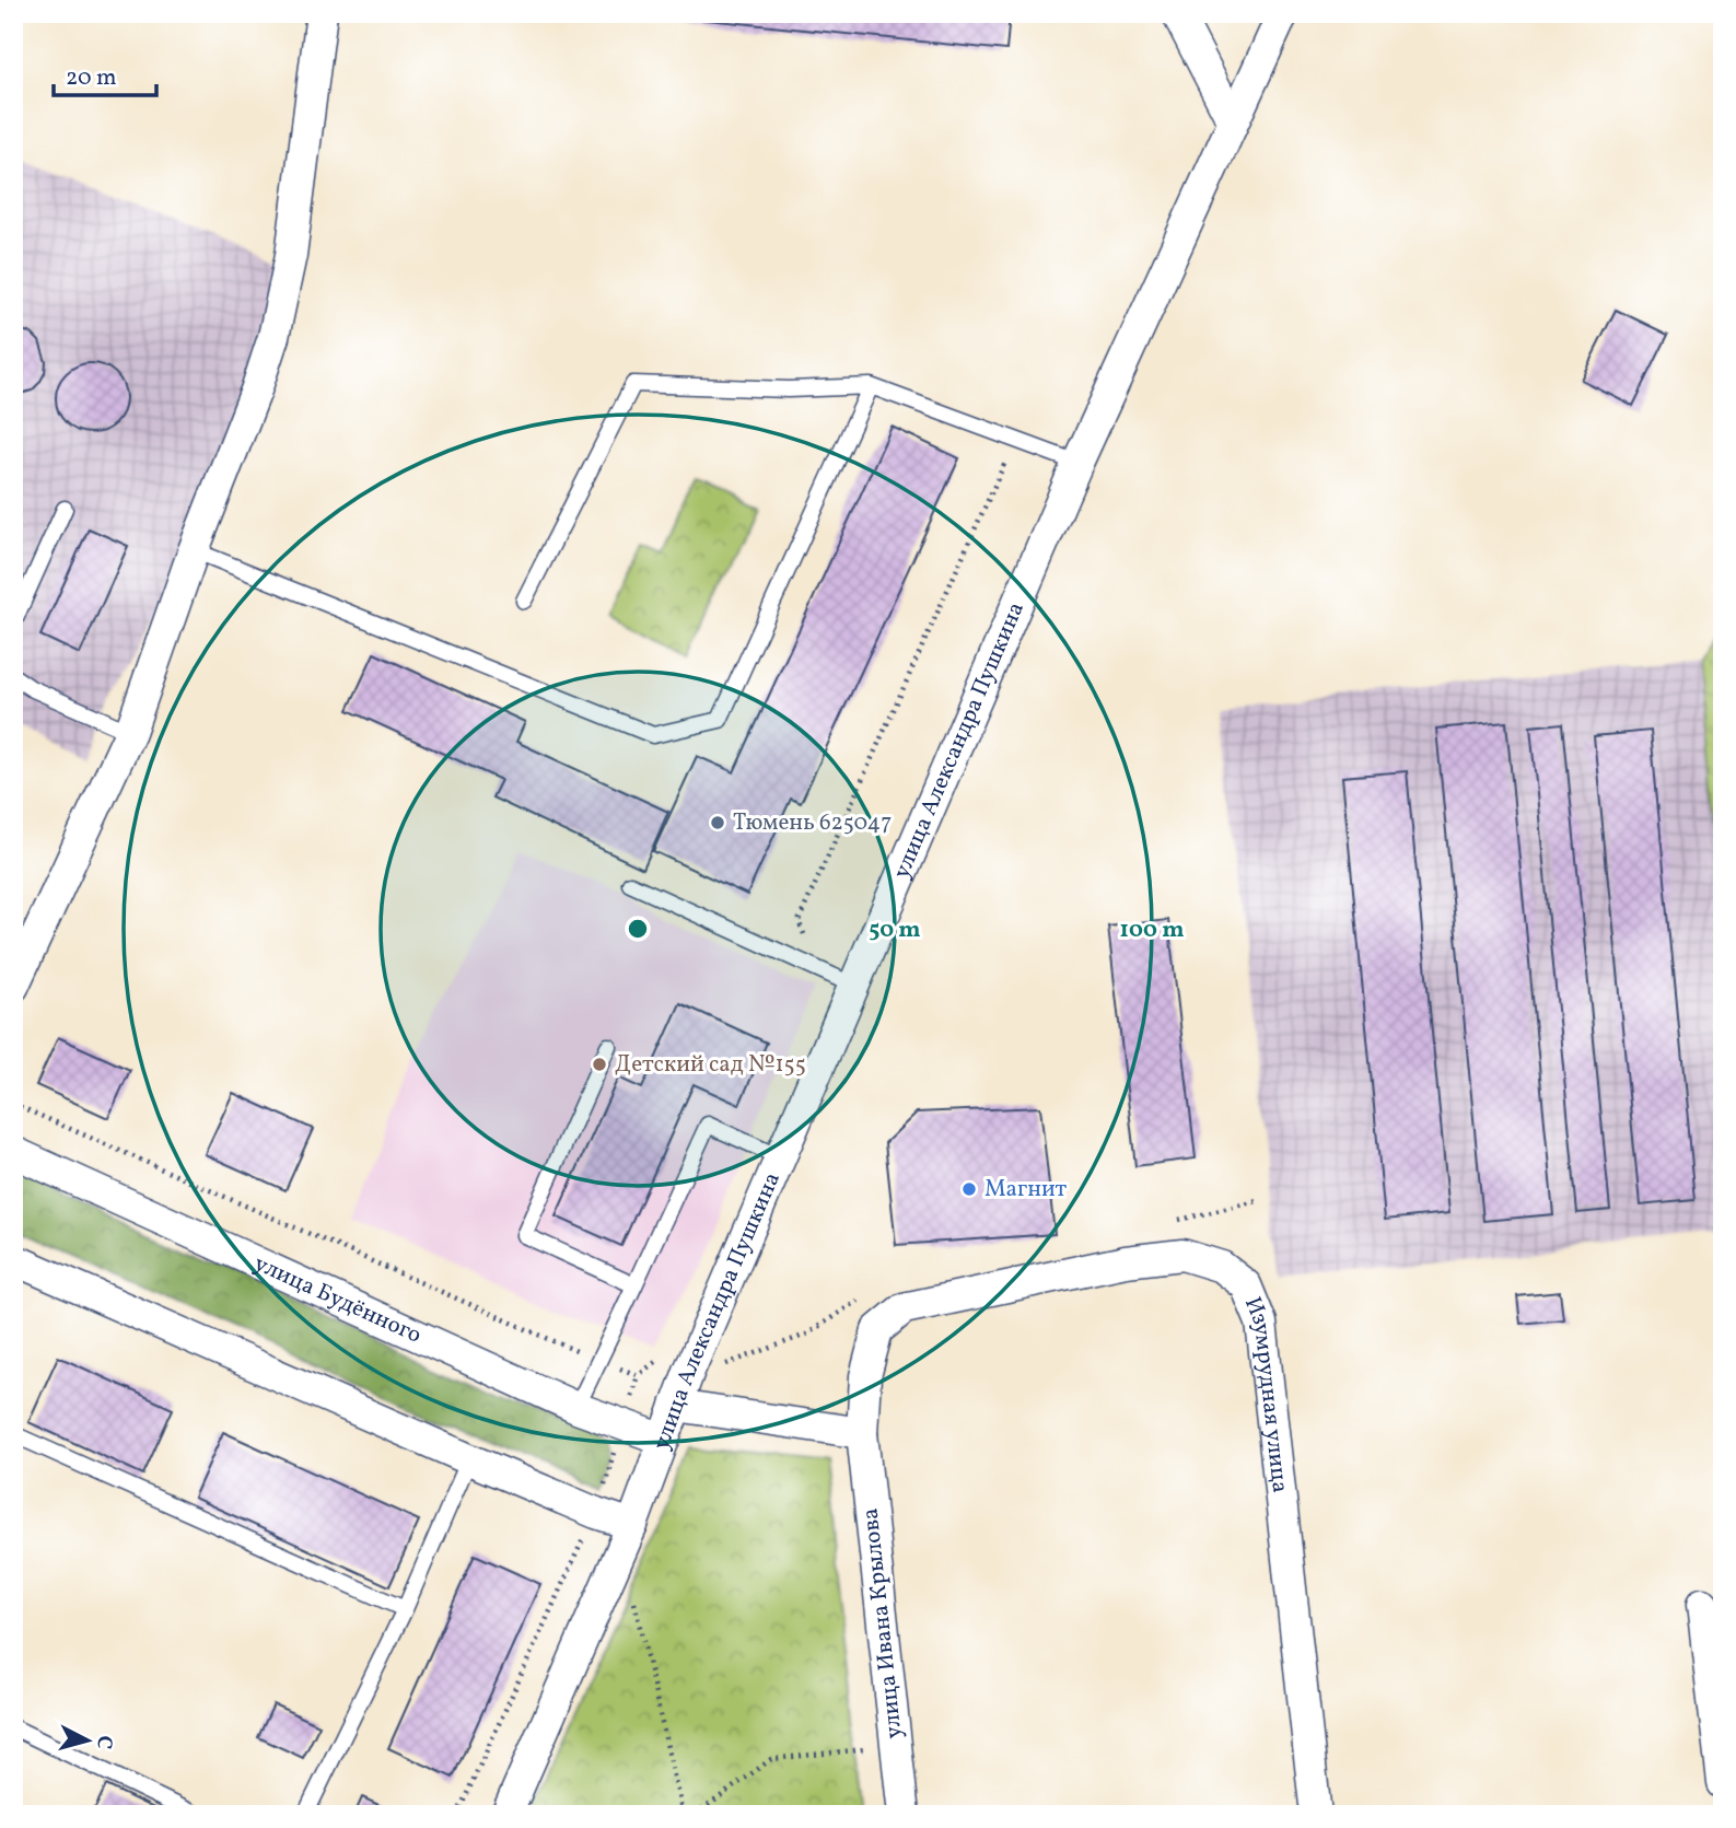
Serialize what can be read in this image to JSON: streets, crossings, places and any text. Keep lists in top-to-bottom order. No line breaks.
{"streets":{"street":["улица Александра Пушкина","улица Будённого","Изумрудная улица","улица Ивана Крылова"]},"crossings":[["улица Александра Пушкина","улица Будённого"],["Изумрудная улица","улица Ивана Крылова"]],"places":["Тюмень 625047","Детский сад №155","Магнит"],"scale_bar":"20 m","north":"right","rings":["50 m","100 m"]}
